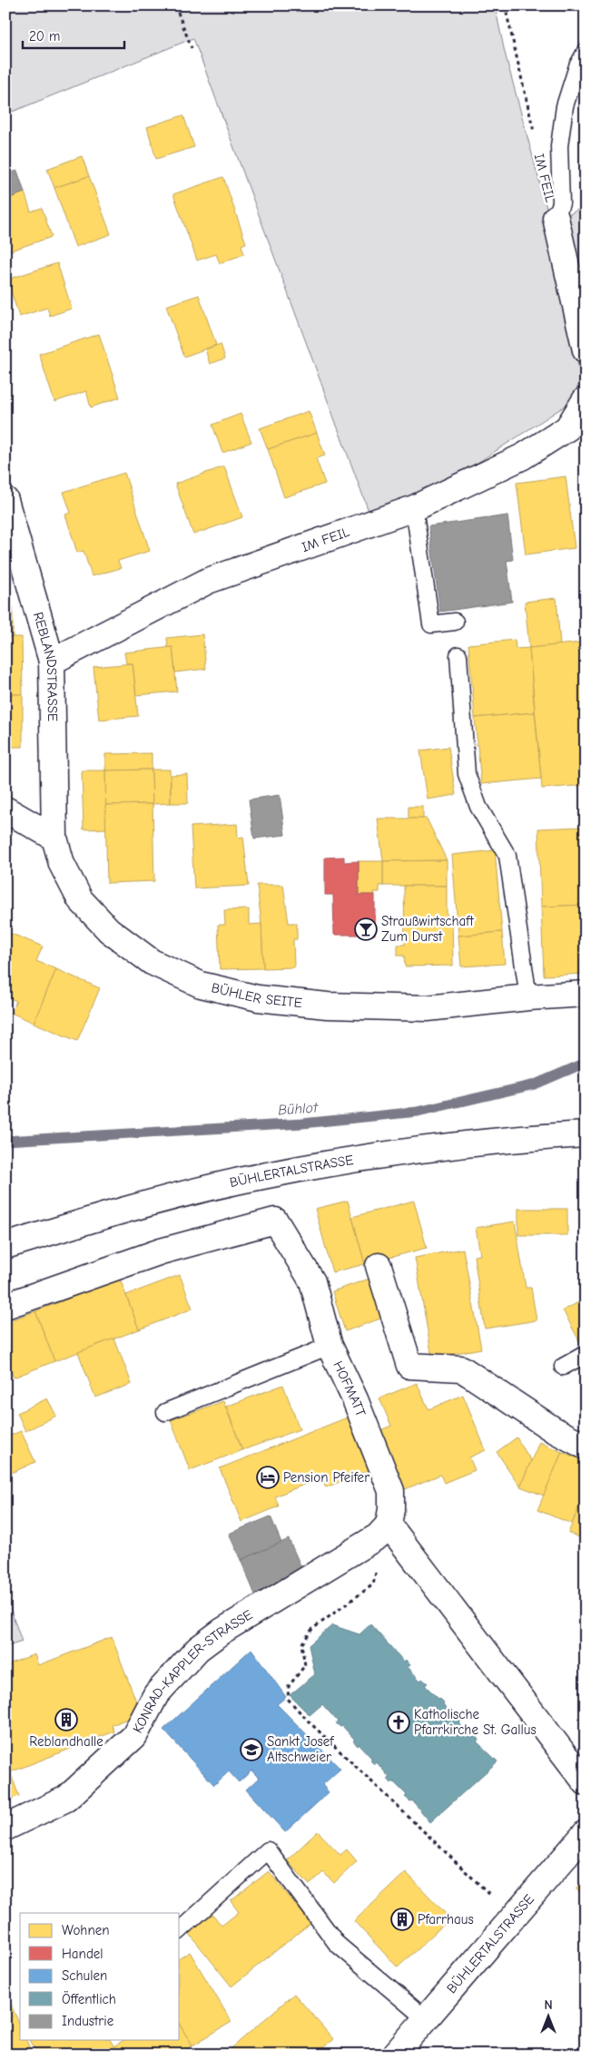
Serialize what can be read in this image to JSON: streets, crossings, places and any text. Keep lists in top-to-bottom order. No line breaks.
{"streets":{"street":["IM FEIL","REBLANDSTRASSE","BÜHLER SEITE","BÜHLERTALSTRASSE","HOFMATT","KONRAD-KAPPLER-STRASSE"]},"crossings":[["IM FEIL","REBLANDSTRASSE"],["REBLANDSTRASSE","BÜHLER SEITE"],["HOFMATT","KONRAD-KAPPLER-STRASSE"]],"water":["Bühlot"],"places":{"bar":["Straußwirtschaft Zum Durst"],"hotel":["Pension Pfeifer"],"building":["Reblandhalle","Pfarrhaus"],"church":["Katholische Pfarrkirche St. Gallus"],"school or university":["Sankt Josef Altschweier"]},"legend":["Wohnen","Handel","Schulen","Öffentlich","Industrie"],"scale_bar":"20 m","north":"top"}
